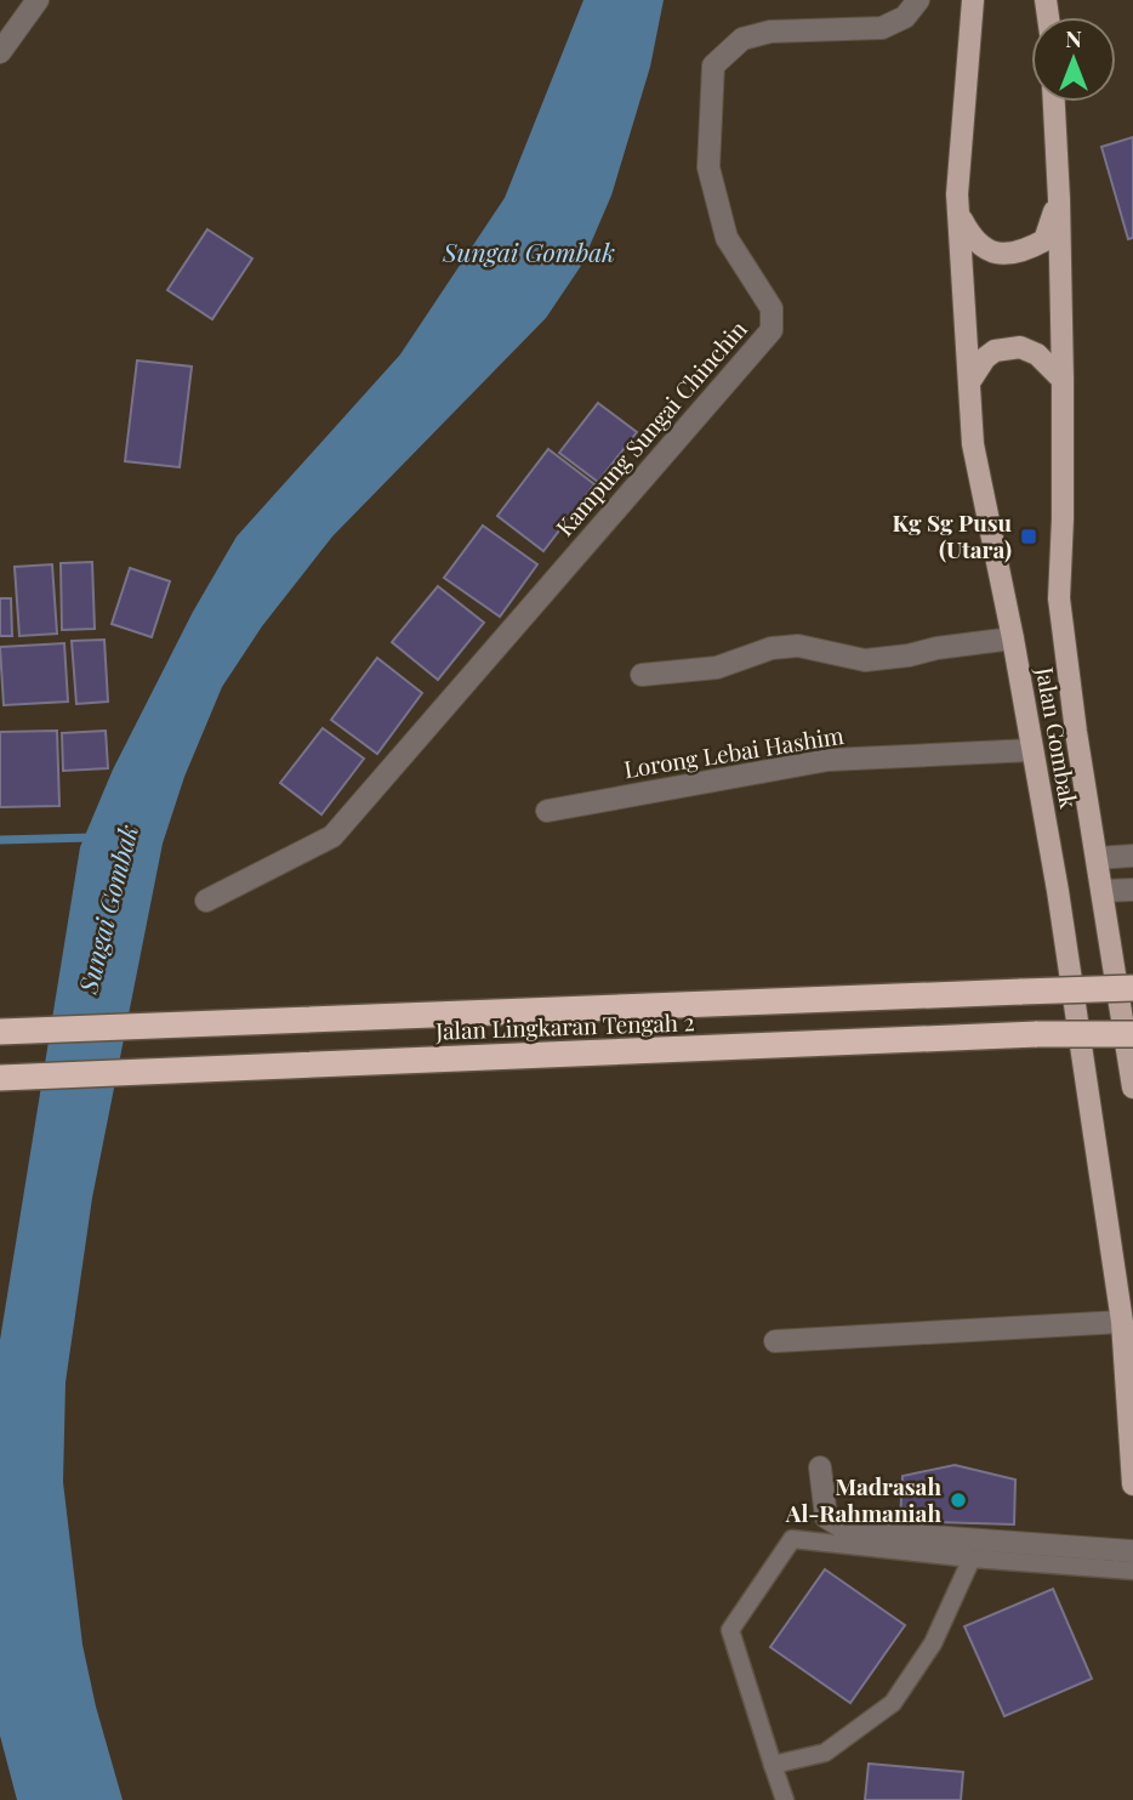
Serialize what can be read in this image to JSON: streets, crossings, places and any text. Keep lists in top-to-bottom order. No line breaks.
{"streets":{"highway":["Jalan Lingkaran Tengah 2"],"main road":["Jalan Gombak"],"street":["Kampung Sungai Chinchin","Lorong Lebai Hashim"]},"crossings":[["Jalan Gombak","Lorong Lebai Hashim"]],"water":["Sungai Gombak"],"places":{"transit":["Kg Sg Pusu (Utara)"],"other":["Madrasah Al-Rahmaniah"]},"north":"top"}
